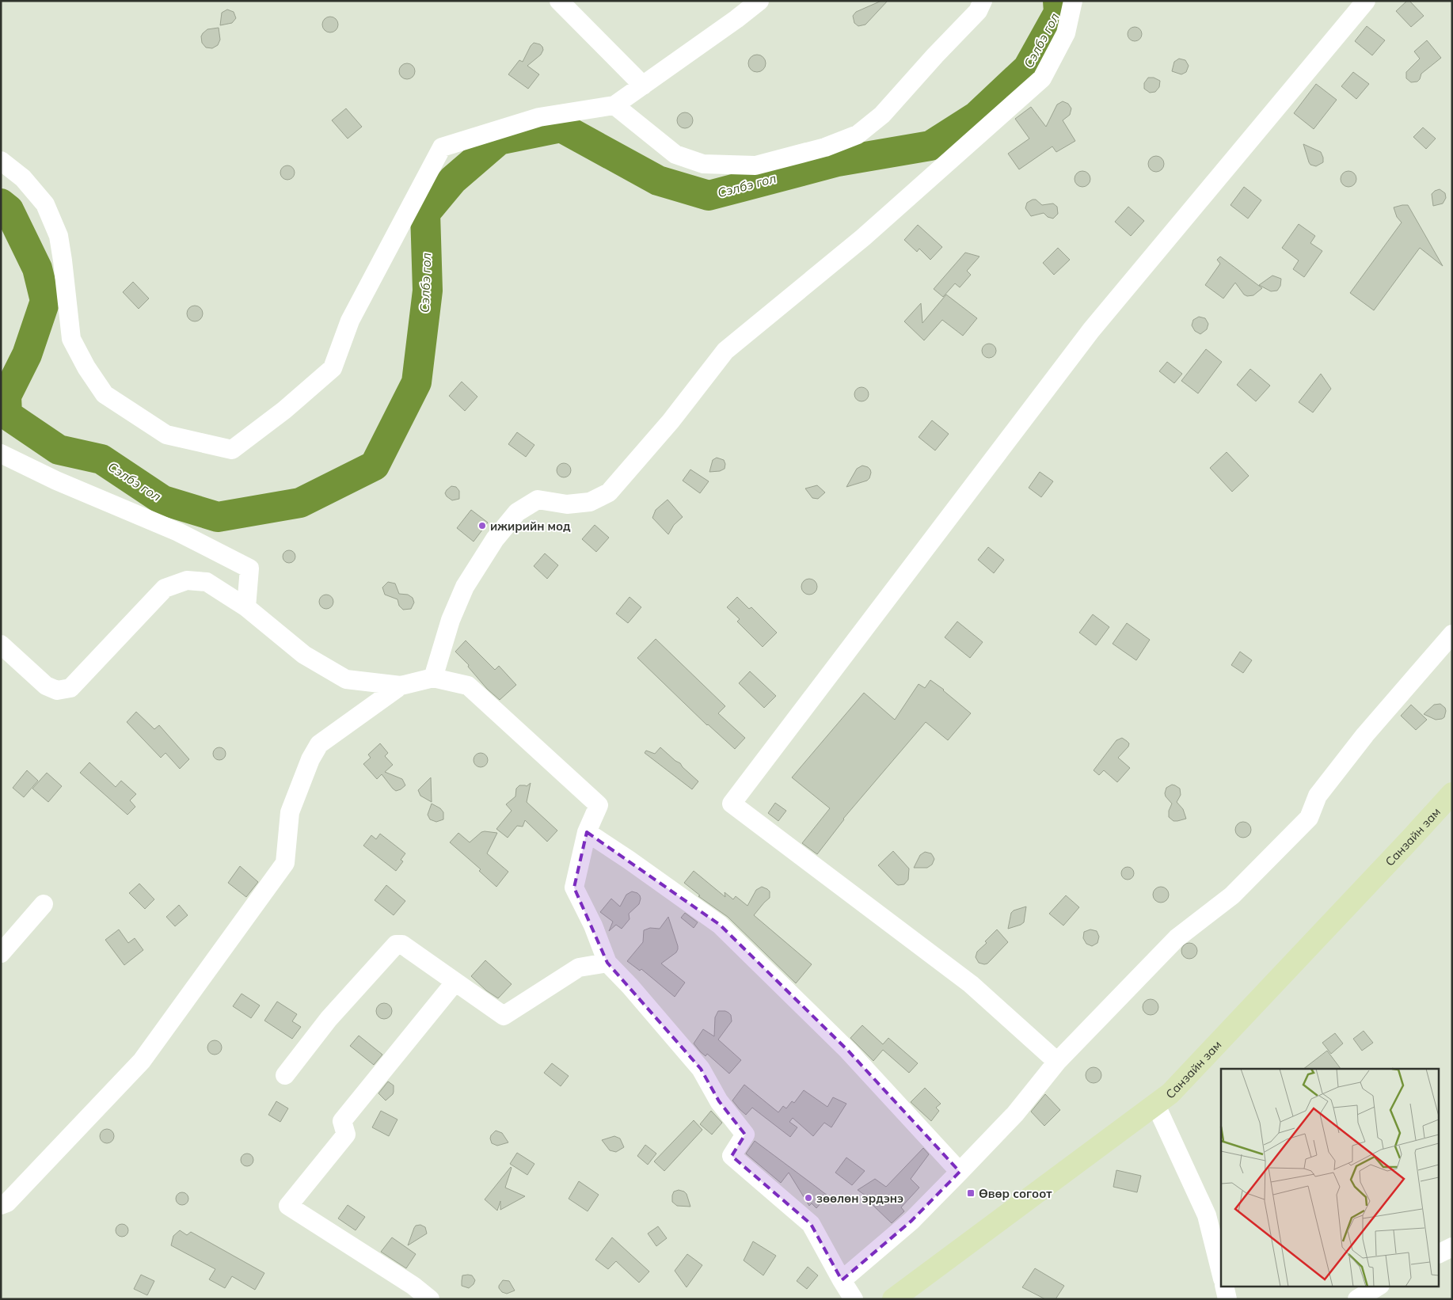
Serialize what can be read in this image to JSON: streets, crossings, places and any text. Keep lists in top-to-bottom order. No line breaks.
{"streets":{"main road":["Санзайн зам"]},"water":["Сэлбэ гол"],"places":{"other":["ижирийн мод","зөөлөн эрдэнэ"],"transit":["Өвөр согоот"]}}
